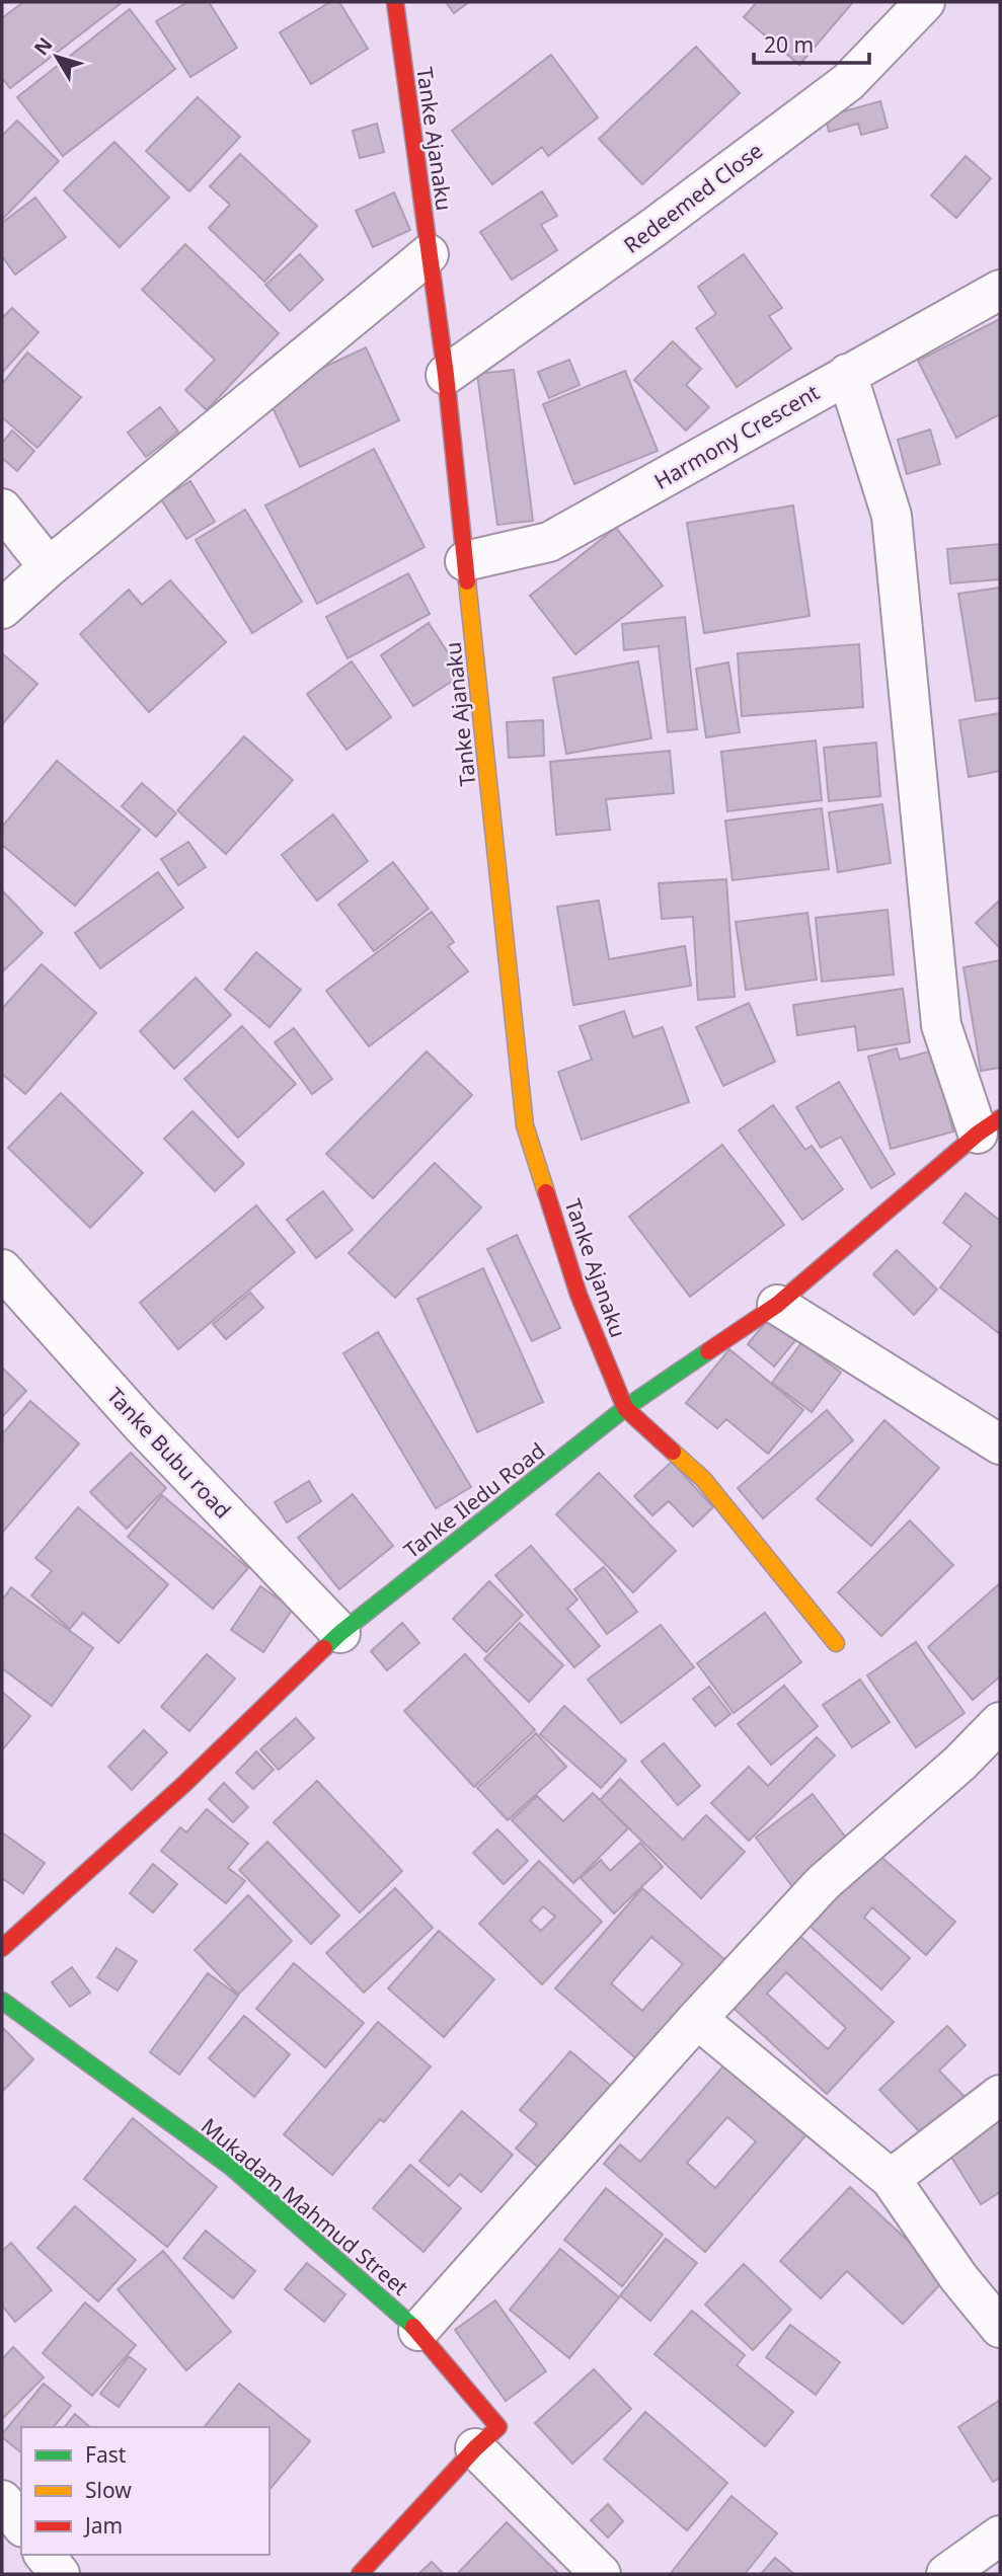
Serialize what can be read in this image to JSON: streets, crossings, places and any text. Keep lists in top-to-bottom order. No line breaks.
{"streets":{"street":["Tanke Ajanaku","Redeemed Close","Harmony Crescent","Tanke Bubu road","Tanke Iledu Road","Mukadam Mahmud Street"]},"crossings":[["Tanke Ajanaku","Redeemed Close"],["Tanke Ajanaku","Harmony Crescent"],["Tanke Ajanaku","Tanke Iledu Road"],["Tanke Bubu road","Tanke Iledu Road"]],"legend":["Fast","Slow","Jam"],"scale_bar":"20 m","north":"top left"}
